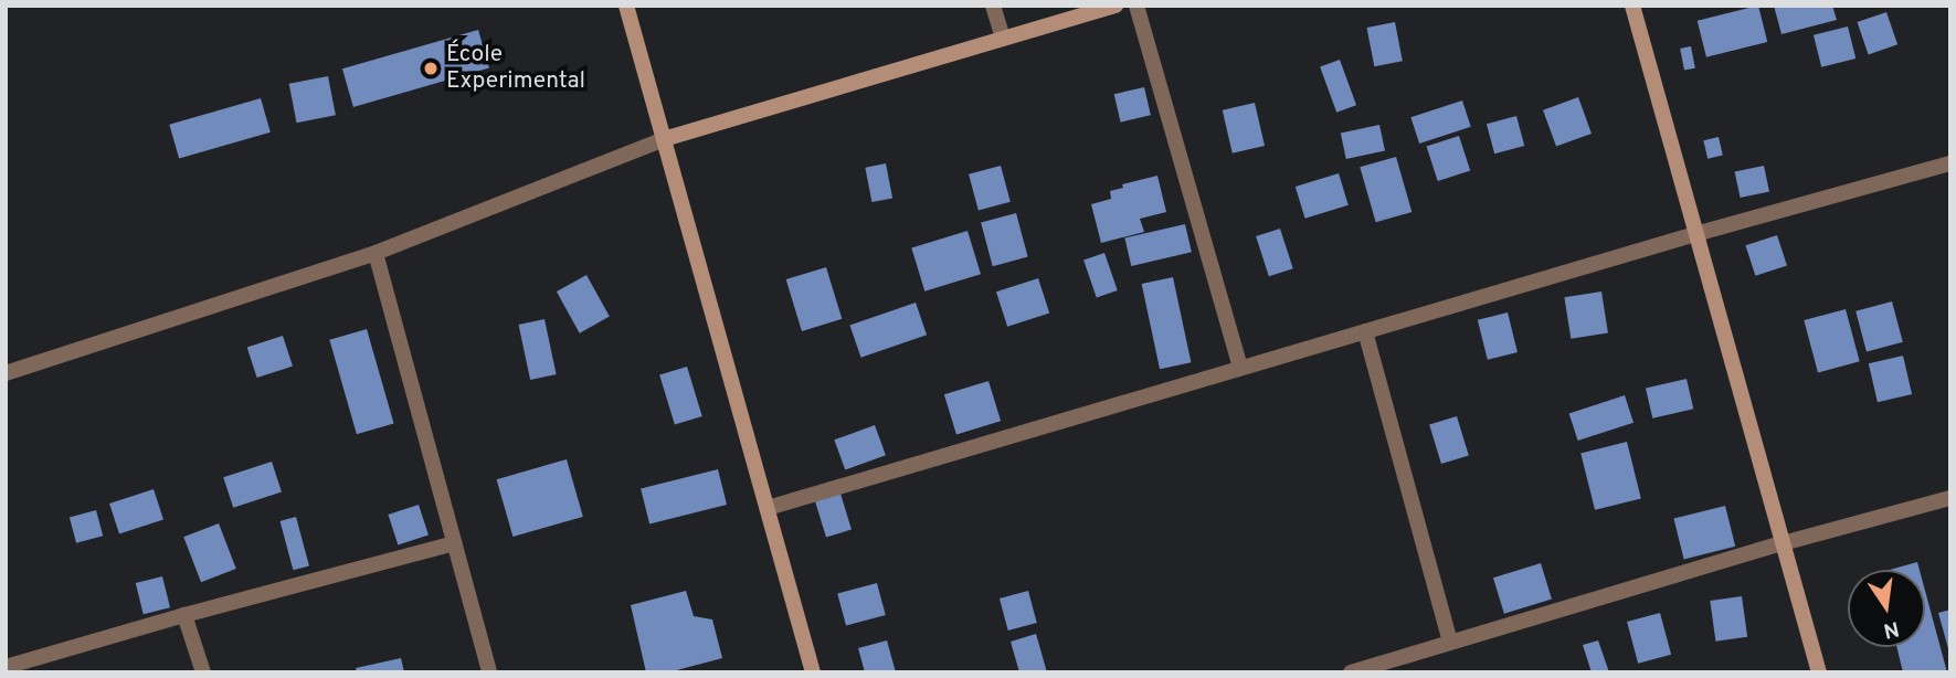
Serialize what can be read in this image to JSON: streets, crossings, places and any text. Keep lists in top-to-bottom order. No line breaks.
{"places":["École Experimental"],"north":"bottom"}
